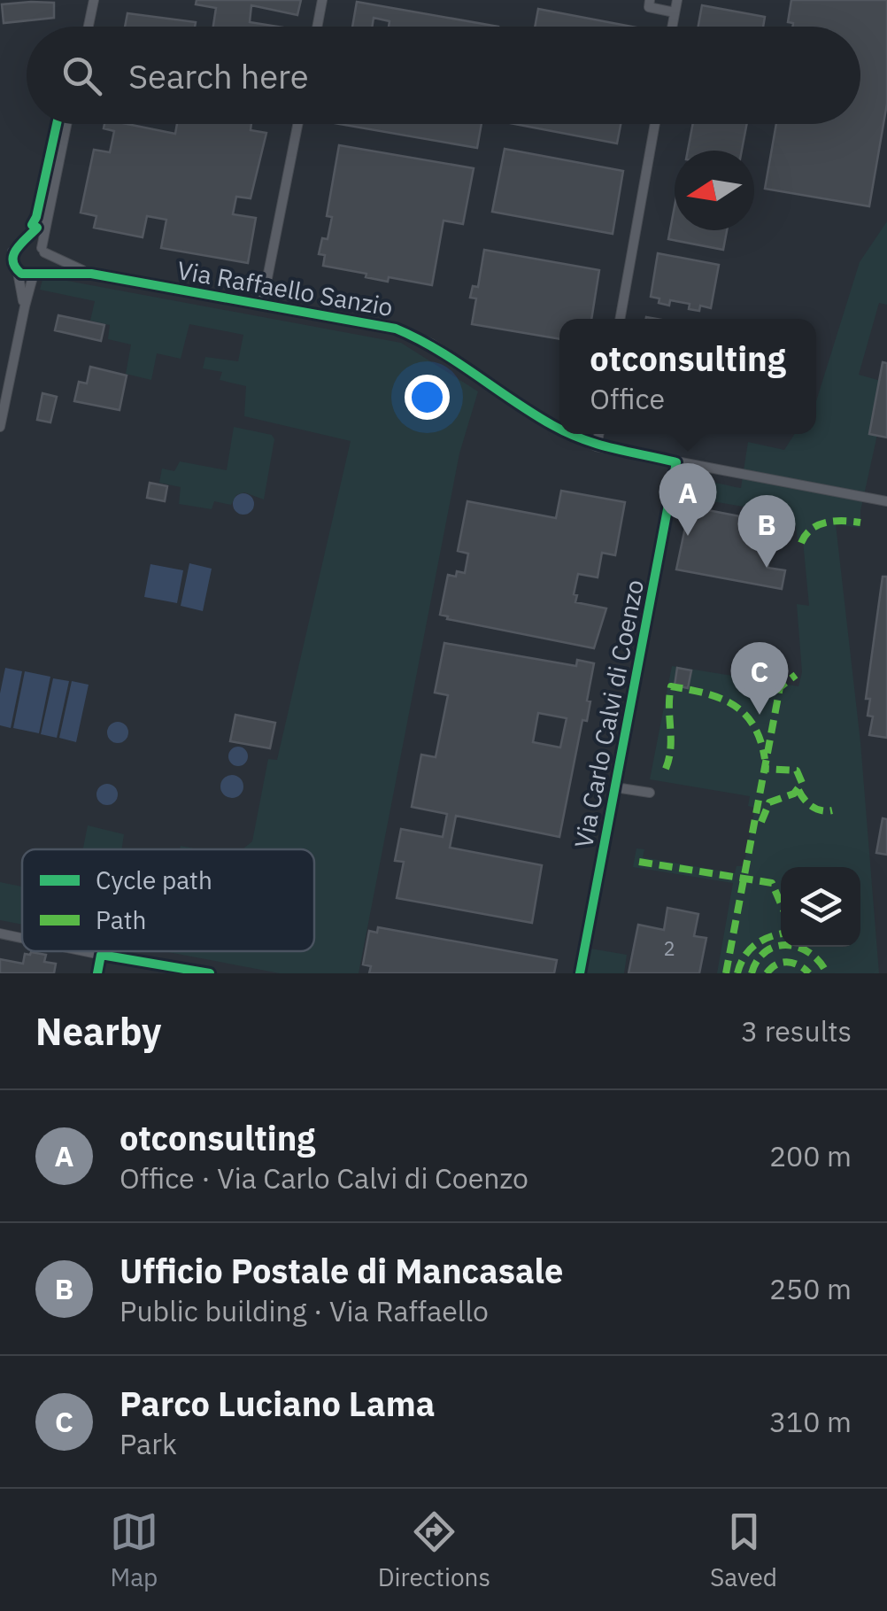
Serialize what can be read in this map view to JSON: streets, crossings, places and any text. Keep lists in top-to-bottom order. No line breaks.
{"streets":{"street":["Via Raffaello Sanzio","Via Carlo Calvi di Coenzo"]},"crossings":[["Via Raffaello Sanzio","Via Carlo Calvi di Coenzo"]],"house_numbers":["2"],"legend":["Cycle path","Path"],"north":"left","page":{"search":"Search here","popup":["otconsulting","Office"],"pins":["A","B","C"],"heading":["Nearby","3 results"],"list":[{"mark":"A","name":"otconsulting","note":"Office · Via Carlo Calvi di Coenzo","value":"200 m"},{"mark":"B","name":"Ufficio Postale di Mancasale","note":"Public building · Via Raffaello","value":"250 m"},{"mark":"C","name":"Parco Luciano Lama","note":"Park","value":"310 m"}],"nav":["Map","Directions","Saved"]}}
